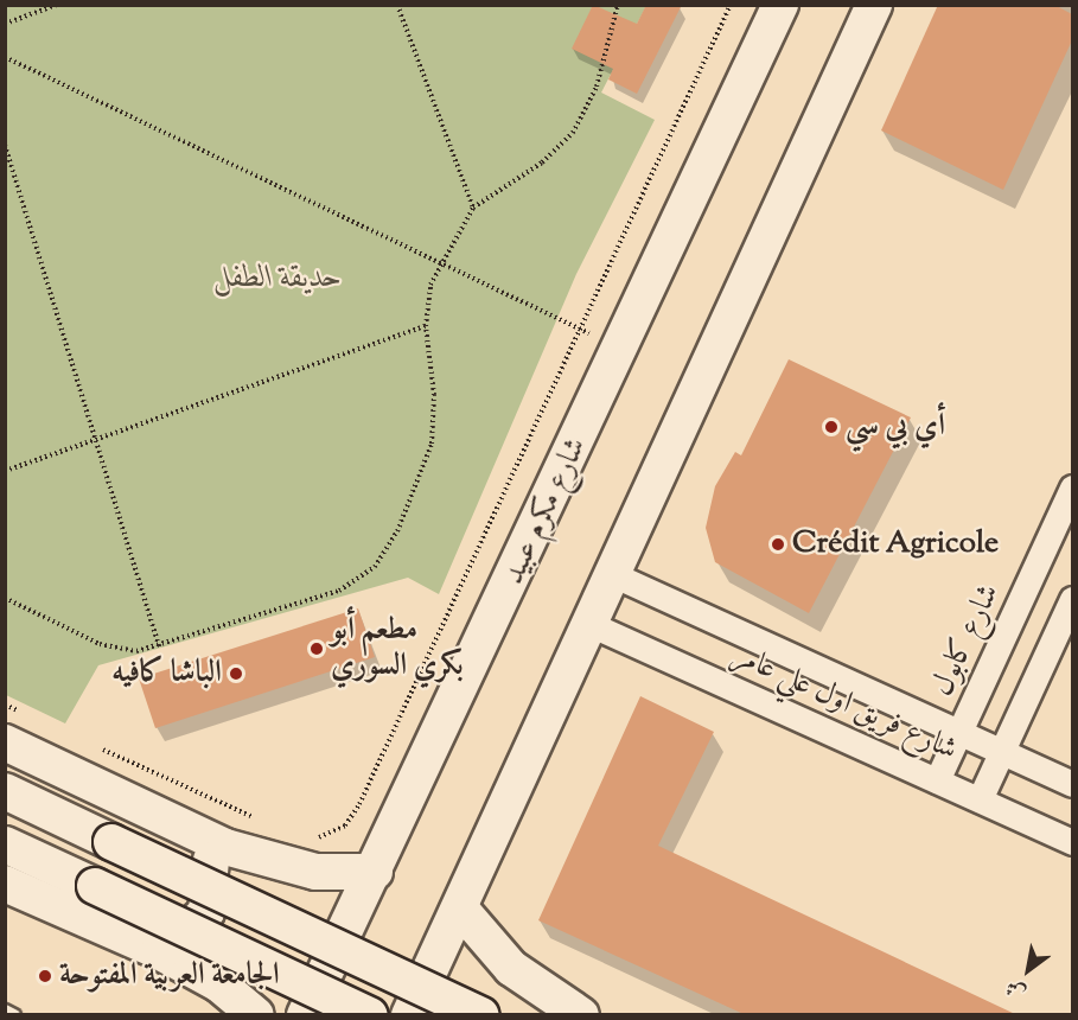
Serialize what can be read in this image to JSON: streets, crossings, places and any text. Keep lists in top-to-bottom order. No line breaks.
{"streets":{"street":["شارع مكرم عبيد","شارع كابول","شارع فريق اول علي عامر"]},"crossings":[["شارع كابول","شارع فريق اول علي عامر"]],"parks":["حديقة الطفل"],"places":["أي بي سي","Crédit Agricole","مطعم أبو بكري السوري","الباشا كافيه","الجامعة العربية المفتوحة"],"north":"bottom left"}
